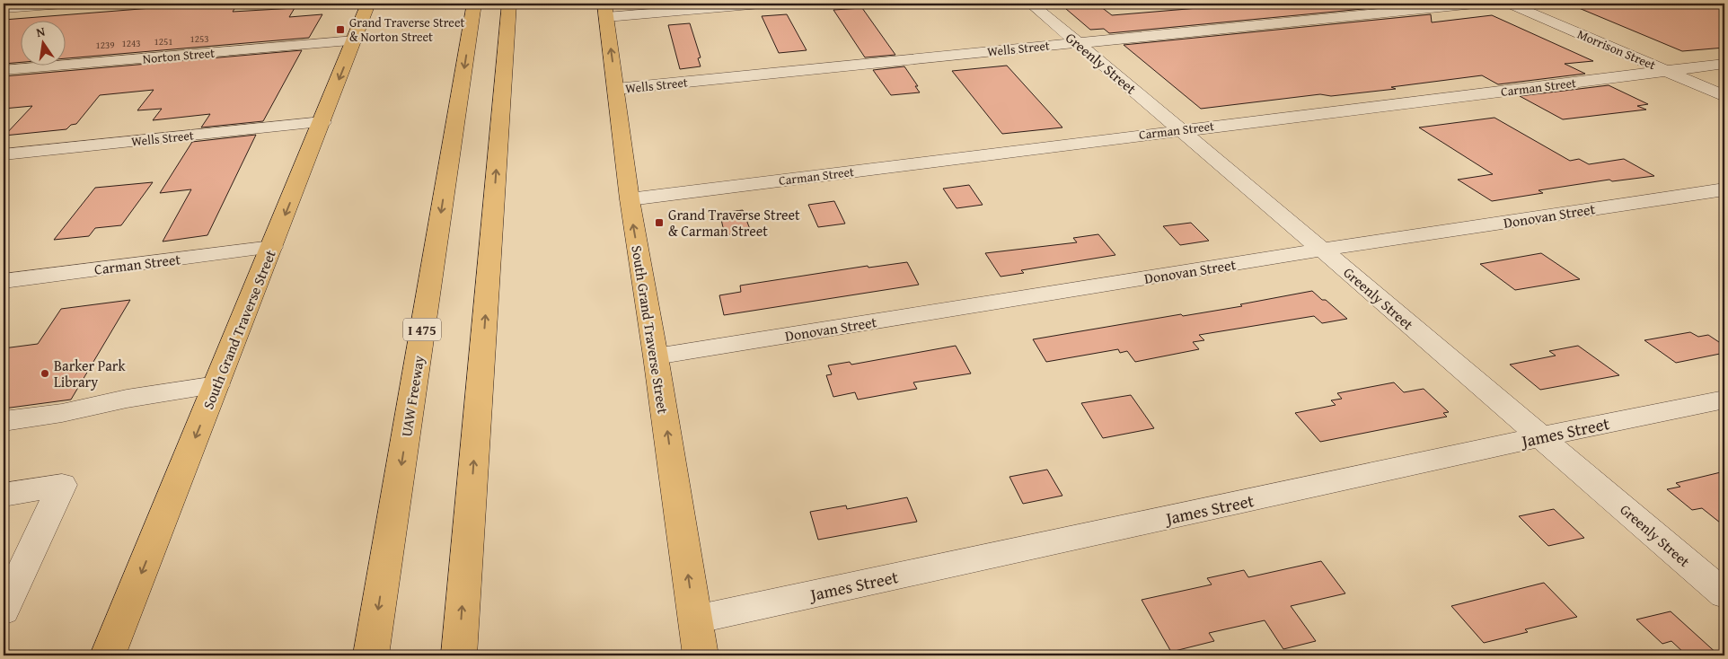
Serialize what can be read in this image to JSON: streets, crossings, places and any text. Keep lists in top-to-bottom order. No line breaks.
{"streets":{"main road":["South Grand Traverse Street","I 475","UAW Freeway"],"street":["Wells Street","Morrison Street","Norton Street","Greenly Street","Carman Street","Donovan Street","James Street"]},"crossings":[["Wells Street","Greenly Street"],["Wells Street","South Grand Traverse Street"],["Morrison Street","Carman Street"],["Norton Street","South Grand Traverse Street"],["Greenly Street","Carman Street"],["Greenly Street","Donovan Street"],["Greenly Street","James Street"],["Carman Street","South Grand Traverse Street"],["Donovan Street","South Grand Traverse Street"],["South Grand Traverse Street","James Street"]],"places":{"transit":["Grand Traverse Street & Norton Street","Grand Traverse Street & Carman Street"],"other":["Barker Park Library"]},"house_numbers":["1253","1251","1243","1239"],"north":"top"}
